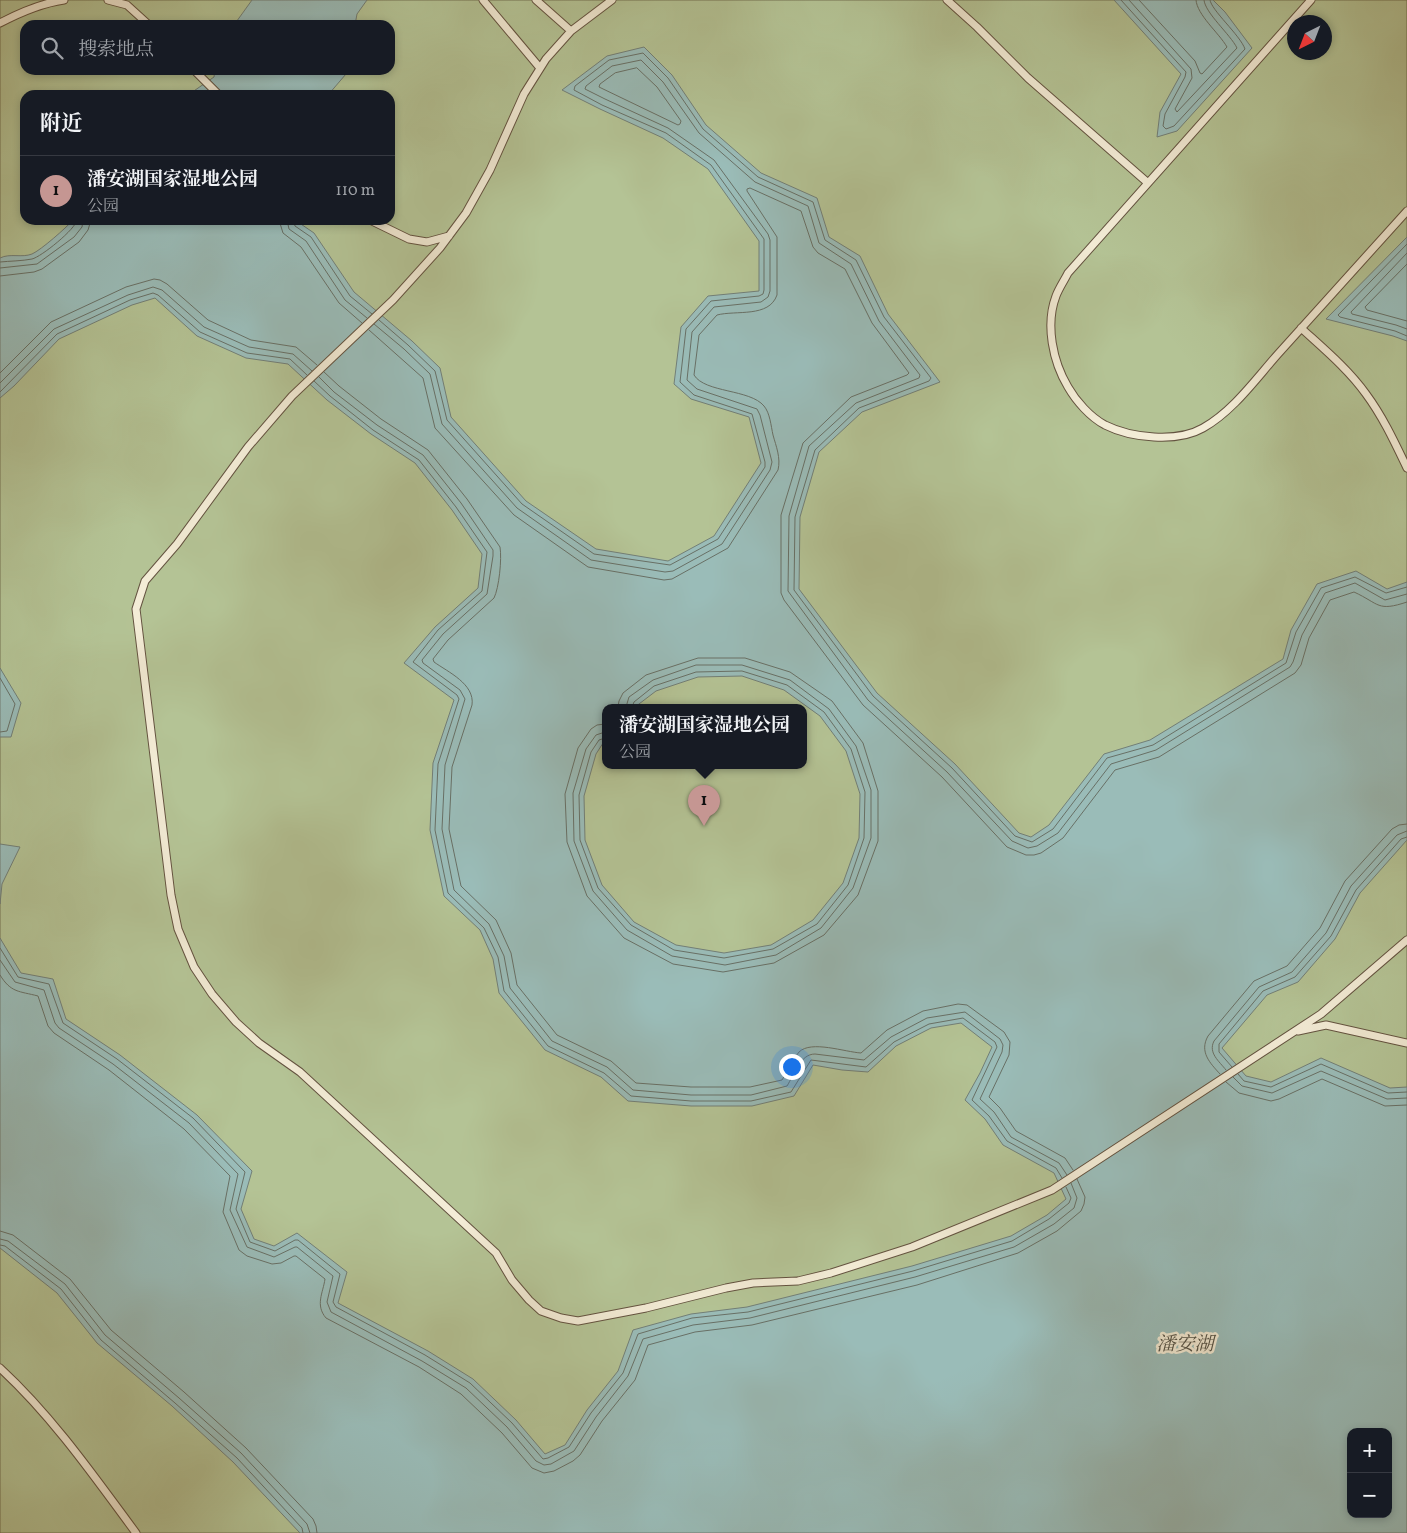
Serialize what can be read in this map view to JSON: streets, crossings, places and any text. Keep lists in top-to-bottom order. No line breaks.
{"water":["潘安湖"],"north":"bottom left","page":{"search":"搜索地点","heading":"附近","list":[{"mark":"1","name":"潘安湖国家湿地公园","note":"公园","value":"110 m"}],"popup":["潘安湖国家湿地公园","公园"],"pins":"1","map_buttons":["+","−"]}}
